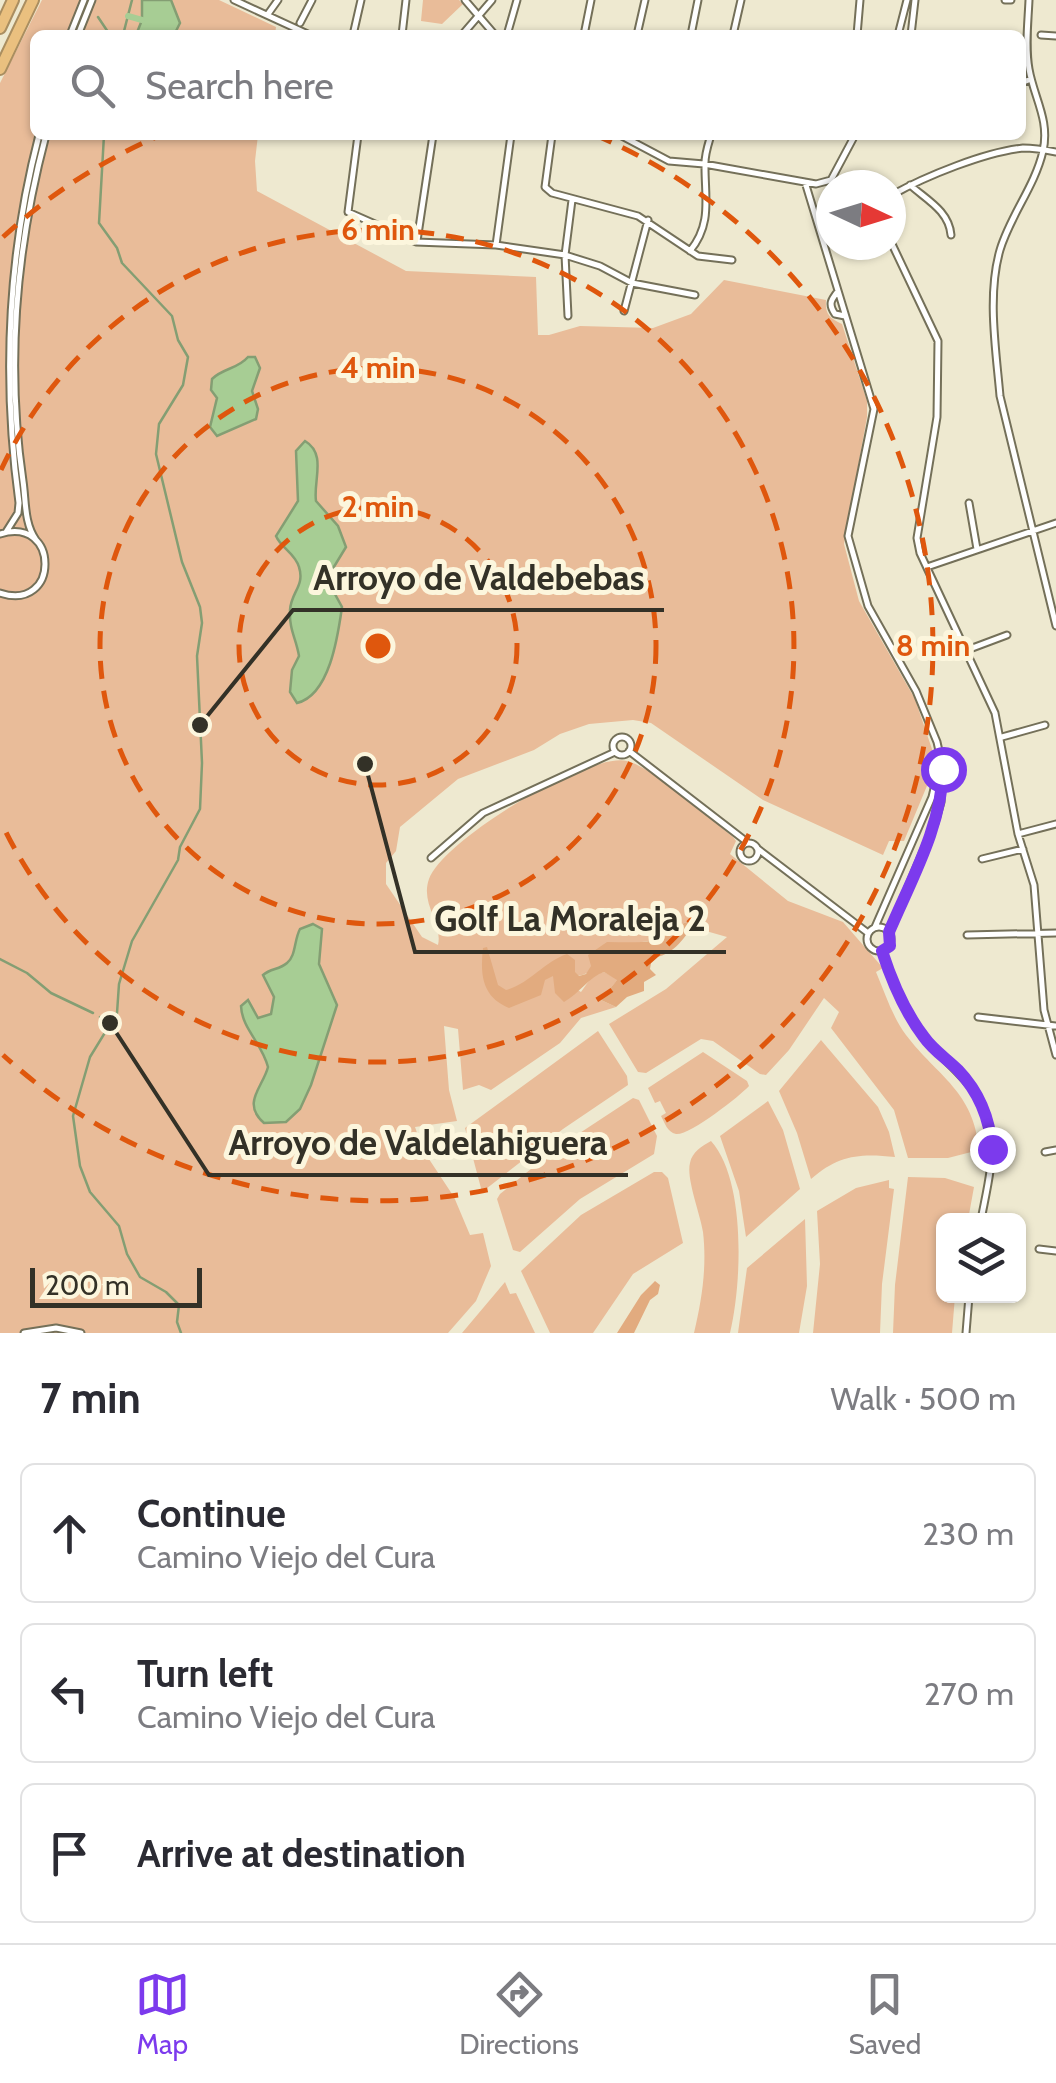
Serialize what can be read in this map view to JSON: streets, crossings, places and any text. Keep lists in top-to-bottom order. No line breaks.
{"places":["Arroyo de Valdebebas","Golf La Moraleja 2","Arroyo de Valdelahiguera"],"scale_bar":"200 m","north":"right","page":{"search":"Search here","scale":"200 m","heading":["7 min","Walk · 500 m"],"list":[["Continue","Camino Viejo del Cura","230 m"],["Turn left","Camino Viejo del Cura","270 m"],"Arrive at destination"],"nav":["Map","Directions","Saved"]},"rings":["6 min","4 min","2 min","8 min"]}
